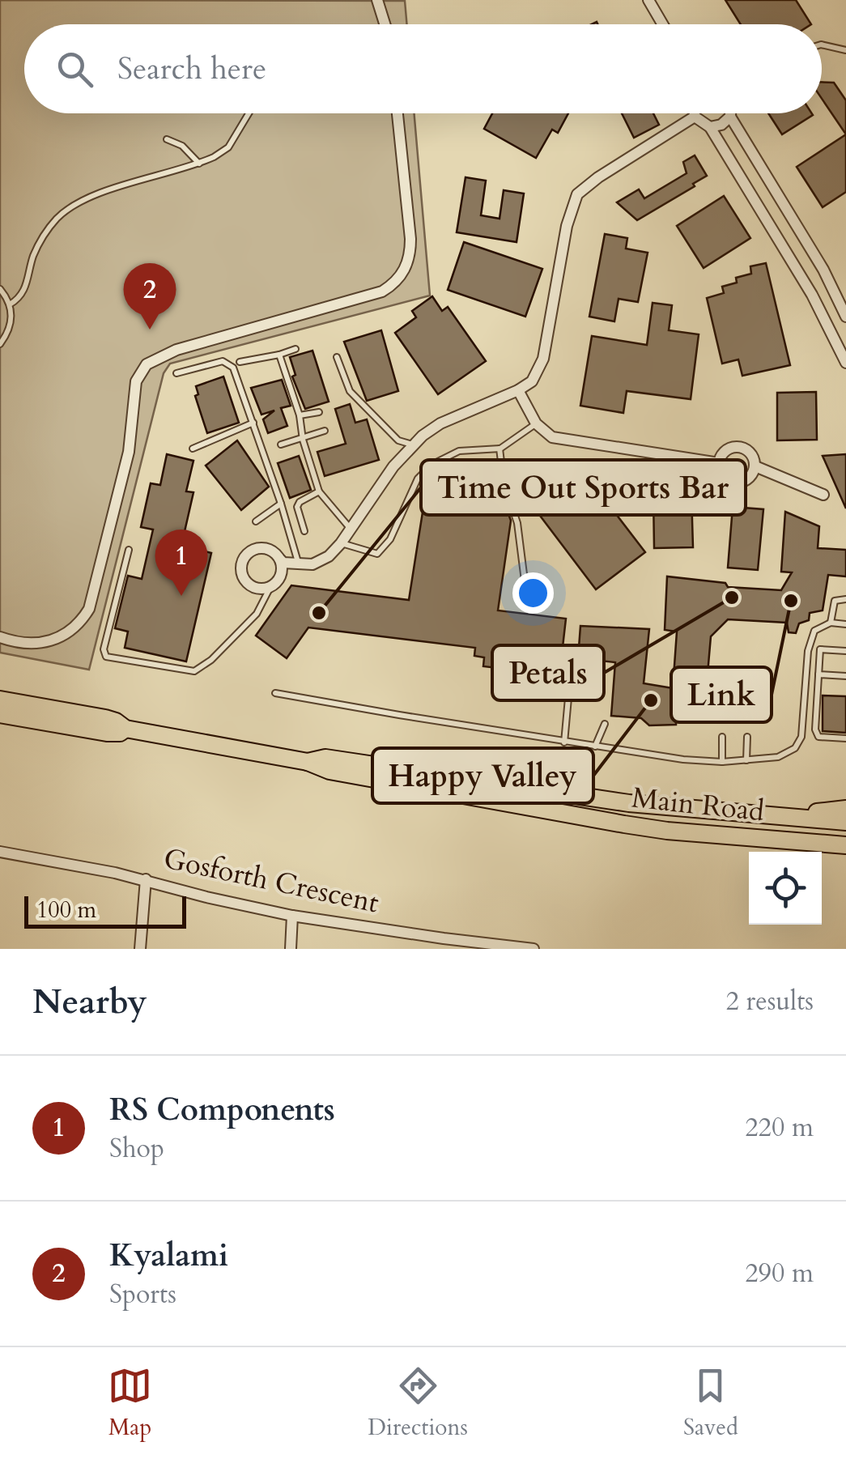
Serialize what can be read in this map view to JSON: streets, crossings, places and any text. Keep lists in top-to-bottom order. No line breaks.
{"streets":{"main road":["Main Road"],"street":["Gosforth Crescent"]},"places":["Petals","Link","Time Out Sports Bar","Happy Valley"],"scale_bar":"100 m","page":{"search":"Search here","pins":["2","1"],"scale":"100 m","heading":["Nearby","2 results"],"list":[{"mark":"1","name":"RS Components","note":"Shop","value":"220 m"},{"mark":"2","name":"Kyalami","note":"Sports","value":"290 m"}],"nav":["Map","Directions","Saved"]}}
